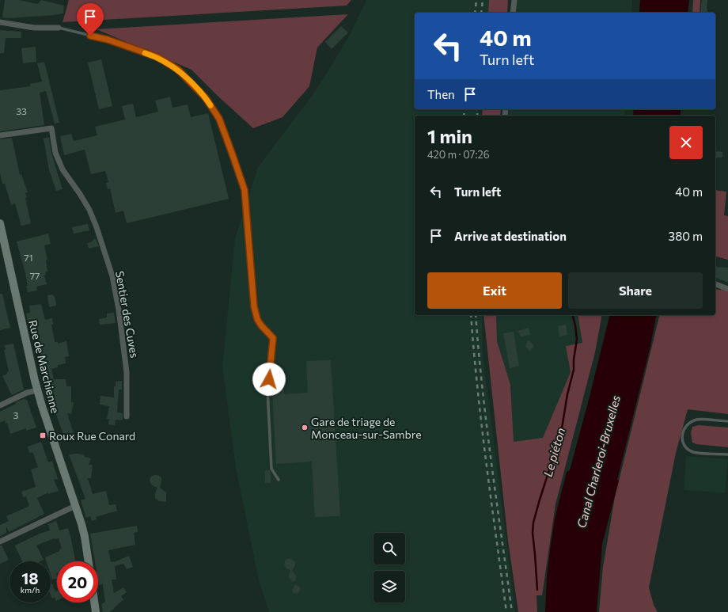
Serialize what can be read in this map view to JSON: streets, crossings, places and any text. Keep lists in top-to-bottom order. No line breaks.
{"streets":{"main road":["Rue de Marchienne"],"street":["Sentier des Cuves"]},"water":["Le piéton","Canal Charleroi-Bruxelles"],"places":{"other":["Gare de triage de Monceau-sur-Sambre"],"transit":["Roux Rue Conard"]},"house_numbers":["33","71","77","3"],"page":{"turn":["40 m","Turn left"],"then":"Then","heading":["1 min","420 m · 07:26"],"list":[{"name":"Turn left","value":"40 m"},{"name":"Arrive at destination","value":"380 m"}],"buttons":["Exit","Share"],"speed":"18 km/h","limit":"20"}}
